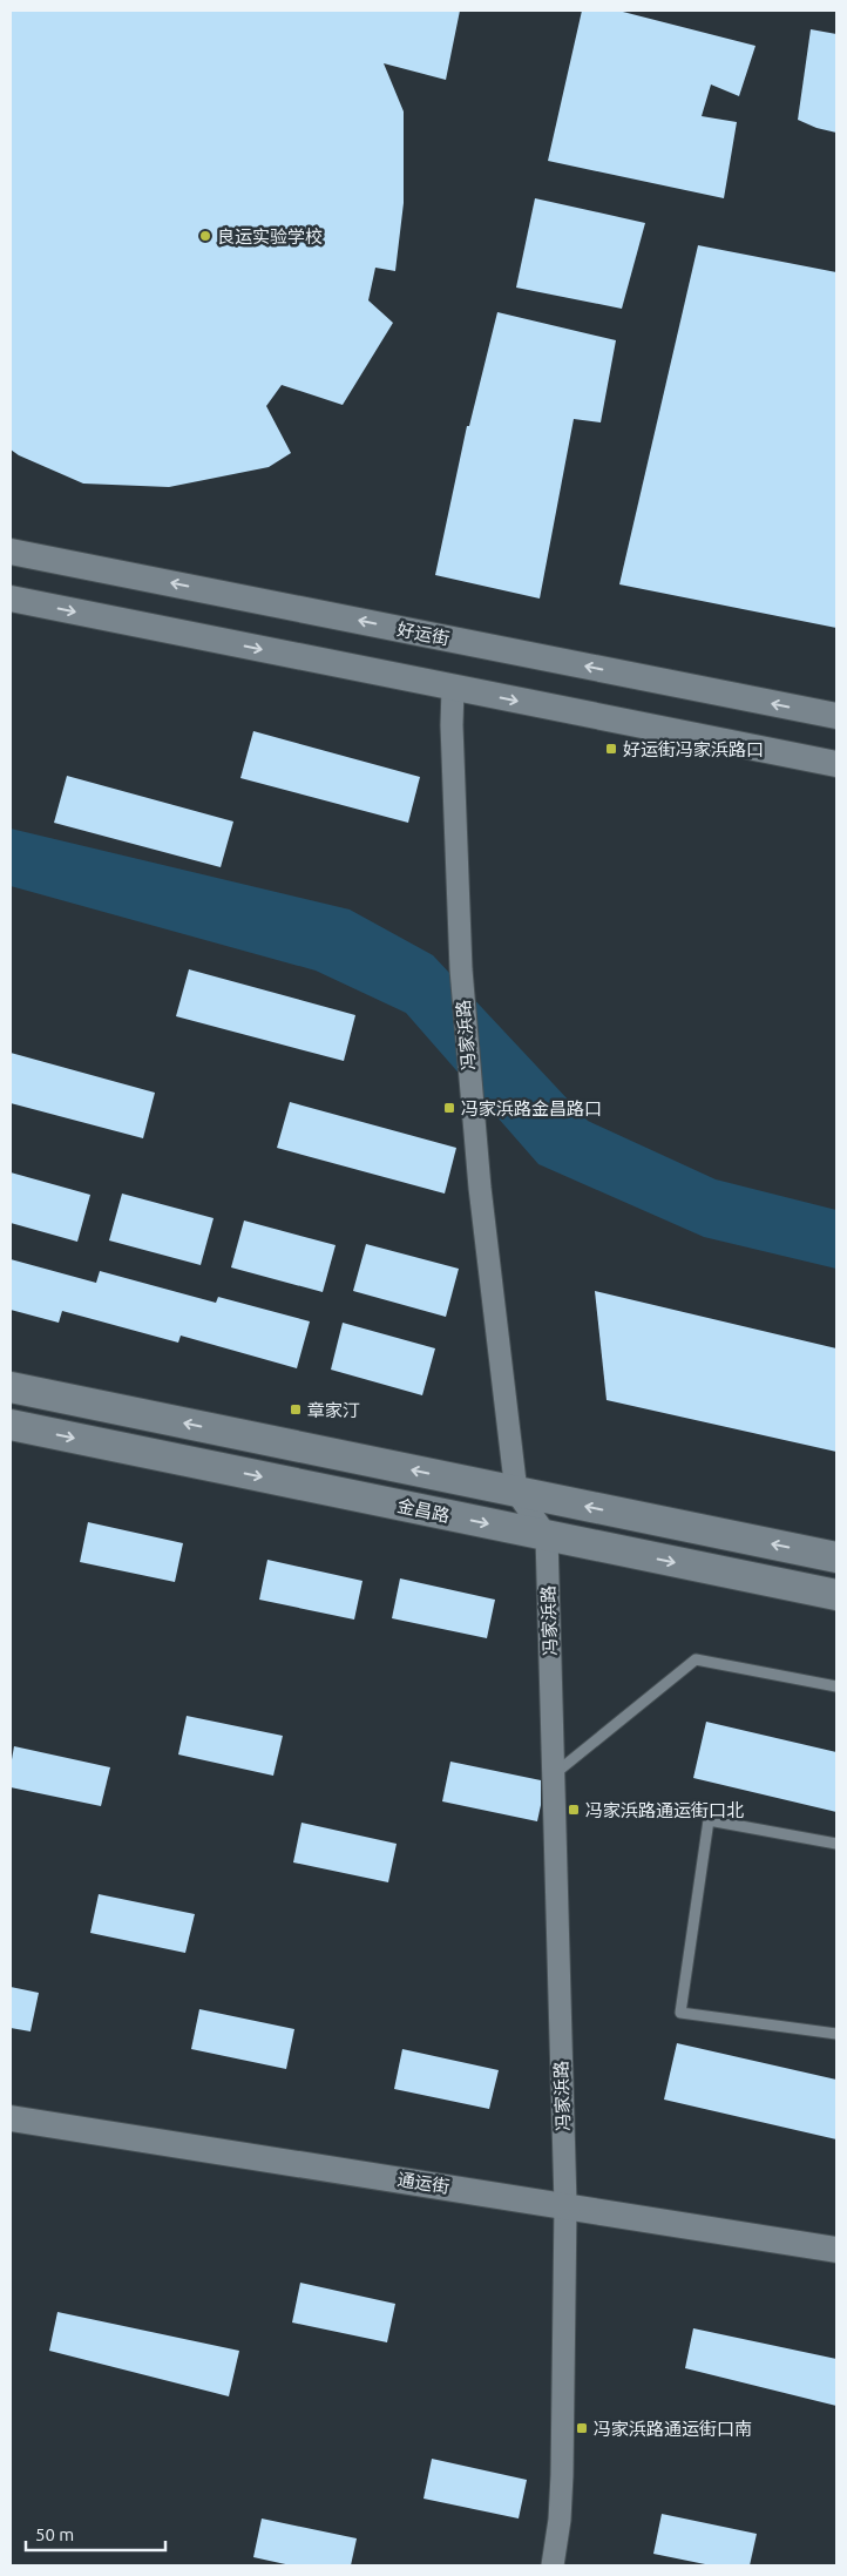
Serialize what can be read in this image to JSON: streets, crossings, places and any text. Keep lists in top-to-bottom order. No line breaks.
{"streets":{"main road":["金昌路"],"street":["好运街","冯家浜路","通运街"]},"crossings":[["冯家浜路","金昌路"],["冯家浜路","通运街"]],"places":{"other":["良运实验学校"],"transit":["好运街冯家浜路口","冯家浜路金昌路口","章家汀","冯家浜路通运街口北","冯家浜路通运街口南"]},"scale_bar":"50 m"}
